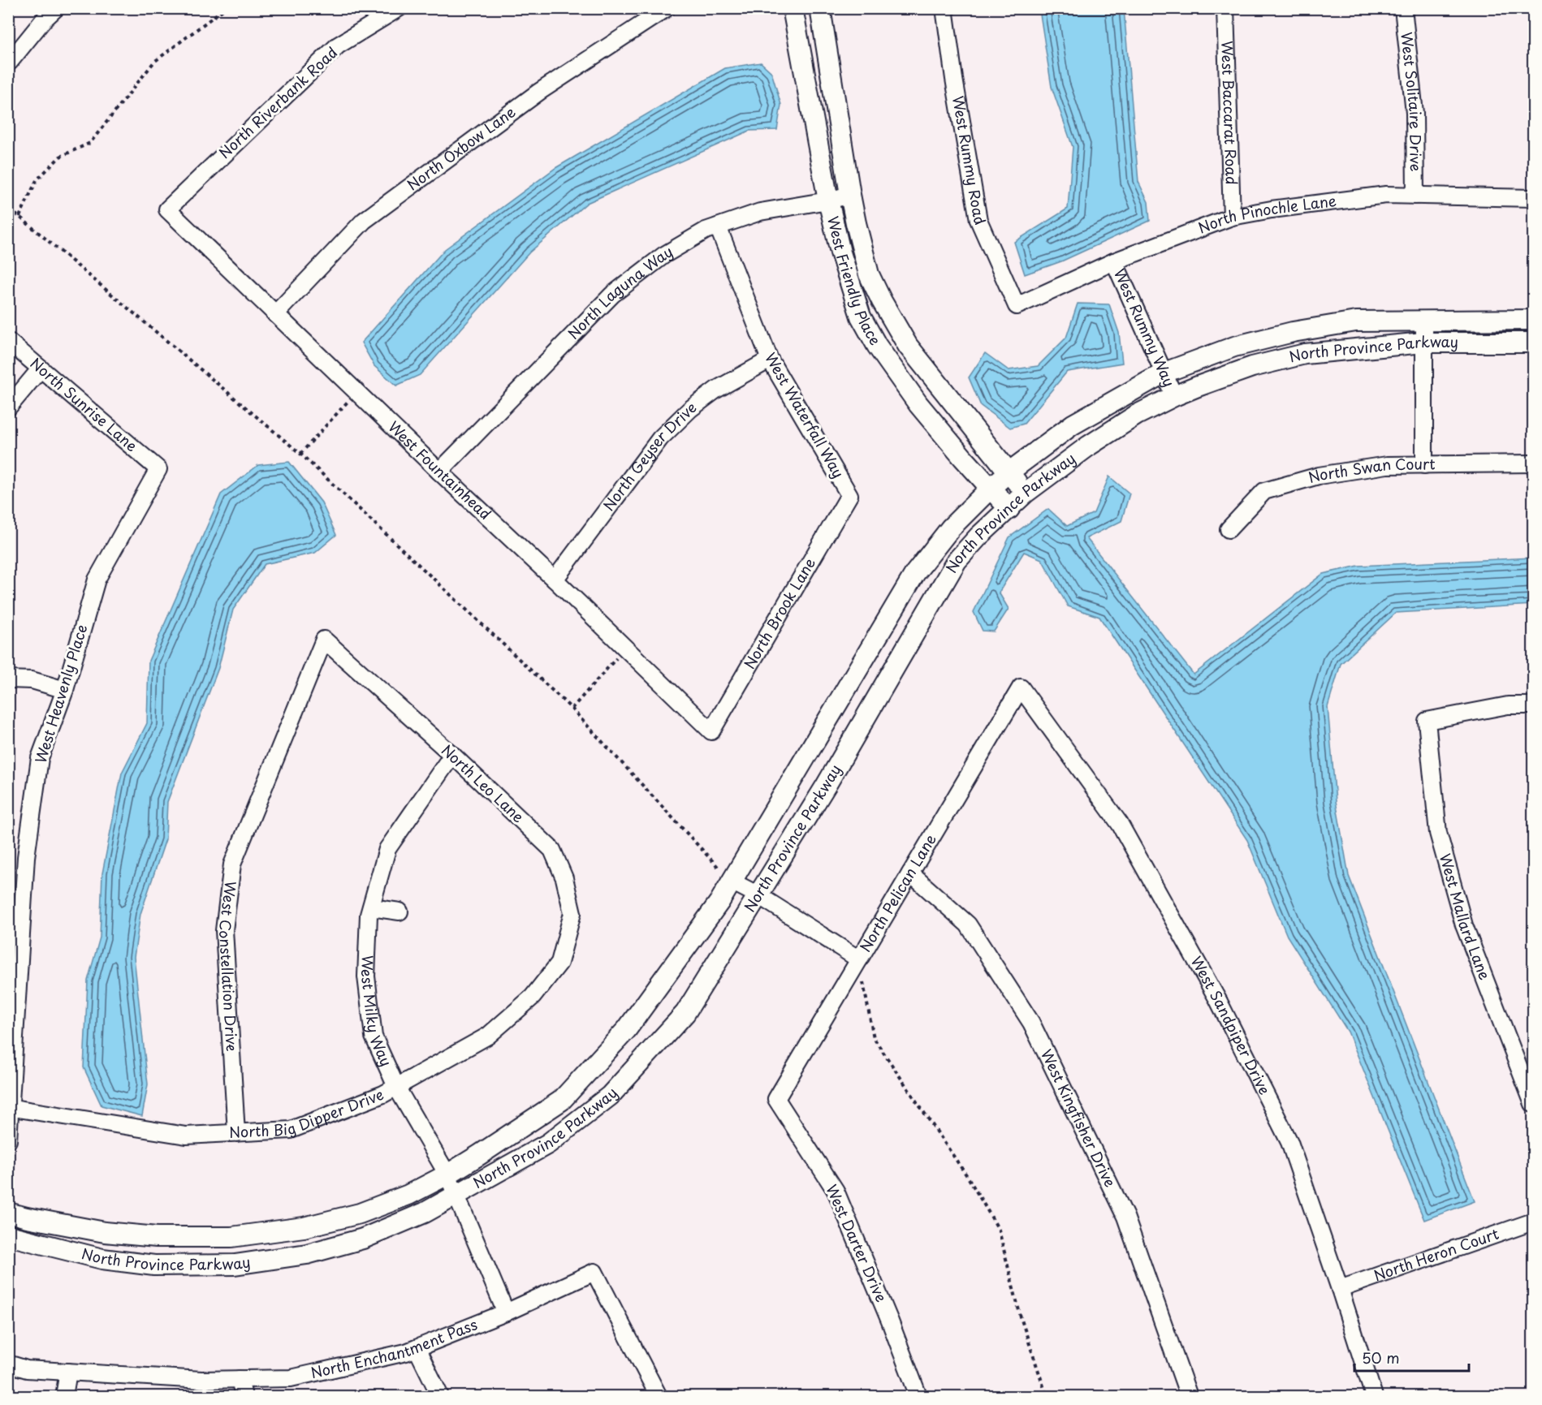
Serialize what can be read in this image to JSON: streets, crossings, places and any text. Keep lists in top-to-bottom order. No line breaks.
{"streets":{"street":["West Solitaire Drive","North Riverbank Road","West Baccarat Road","North Oxbow Lane","West Rummy Road","North Pinochle Lane","West Friendly Place","North Laguna Way","West Rummy Way","North Province Parkway","North Sunrise Lane","West Waterfall Way","North Geyser Drive","West Fountainhead","North Swan Court","North Brook Lane","West Heavenly Place","North Leo Lane","North Pelican Lane","West Mallard Lane","West Constellation Drive","West Milky Way","West Sandpiper Drive","North Big Dipper Drive","West Kingfisher Drive","West Darter Drive","North Heron Court","North Enchantment Pass"]},"crossings":[["West Solitaire Drive","North Pinochle Lane"],["North Riverbank Road","West Fountainhead"],["West Baccarat Road","North Pinochle Lane"],["North Oxbow Lane","West Fountainhead"],["West Rummy Road","North Pinochle Lane"],["North Pinochle Lane","West Rummy Way"],["West Friendly Place","North Laguna Way"],["West Friendly Place","North Province Parkway"],["North Laguna Way","West Waterfall Way"],["North Laguna Way","West Fountainhead"],["West Rummy Way","North Province Parkway"],["North Province Parkway","West Milky Way"],["North Sunrise Lane","West Heavenly Place"],["West Waterfall Way","North Geyser Drive"],["West Waterfall Way","North Brook Lane"],["North Geyser Drive","West Fountainhead"],["West Fountainhead","North Brook Lane"],["West Heavenly Place","North Big Dipper Drive"],["North Leo Lane","West Constellation Drive"],["North Leo Lane","West Milky Way"],["North Leo Lane","North Big Dipper Drive"],["North Pelican Lane","West Sandpiper Drive"],["North Pelican Lane","West Kingfisher Drive"],["North Pelican Lane","West Darter Drive"],["West Constellation Drive","North Big Dipper Drive"],["West Milky Way","North Big Dipper Drive"],["West Milky Way","North Enchantment Pass"],["West Sandpiper Drive","North Heron Court"]],"scale_bar":"50 m"}
